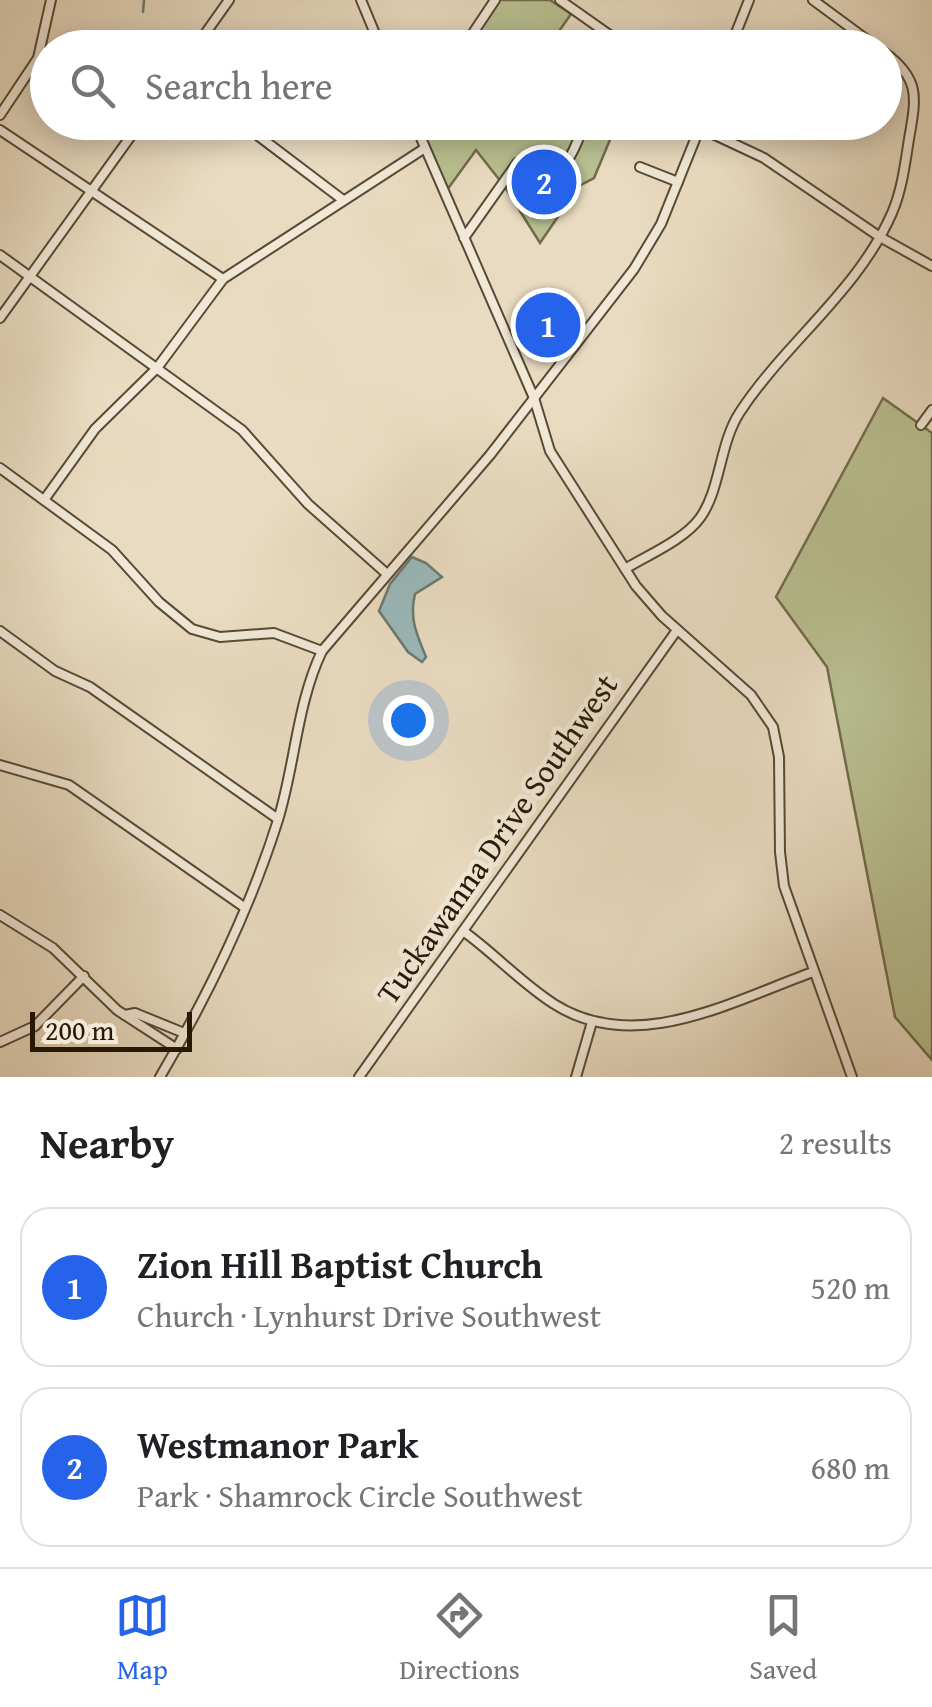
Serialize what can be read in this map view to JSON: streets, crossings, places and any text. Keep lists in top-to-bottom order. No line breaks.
{"streets":{"street":["Tuckawanna Drive Southwest"]},"scale_bar":"200 m","page":{"search":"Search here","pins":["2","1"],"scale":"200 m","heading":["Nearby","2 results"],"list":[{"mark":"1","name":"Zion Hill Baptist Church","note":"Church · Lynhurst Drive Southwest","value":"520 m"},{"mark":"2","name":"Westmanor Park","note":"Park · Shamrock Circle Southwest","value":"680 m"}],"nav":["Map","Directions","Saved"]}}
